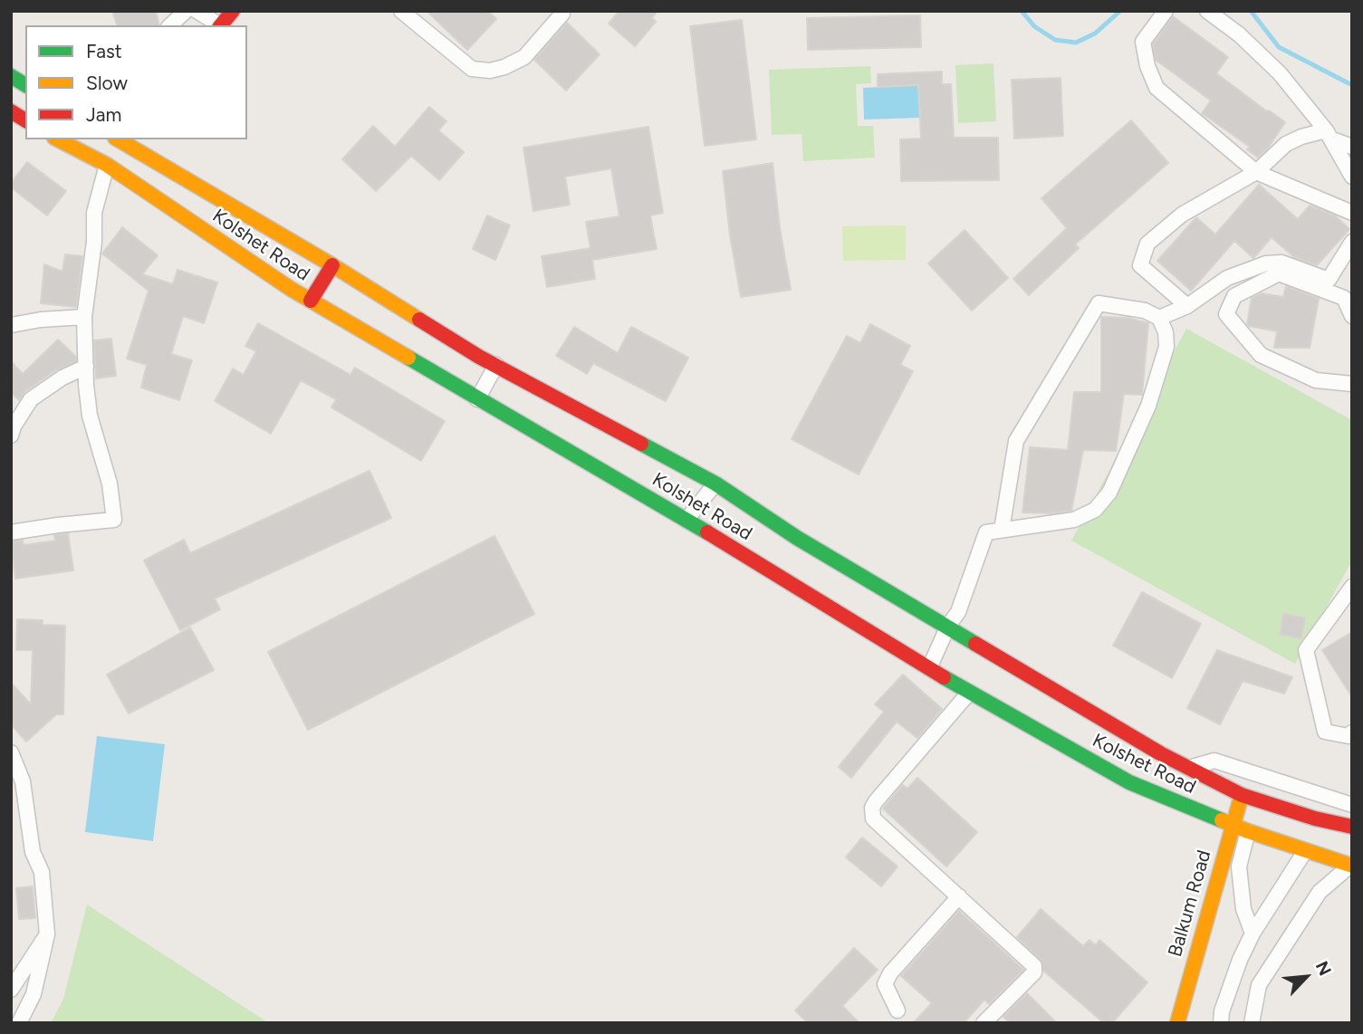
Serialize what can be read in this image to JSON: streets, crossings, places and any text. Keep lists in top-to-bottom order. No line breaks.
{"streets":{"street":["Kolshet Road","Balkum Road"]},"crossings":[["Kolshet Road","Balkum Road"]],"legend":["Fast","Slow","Jam"],"north":"top right"}
